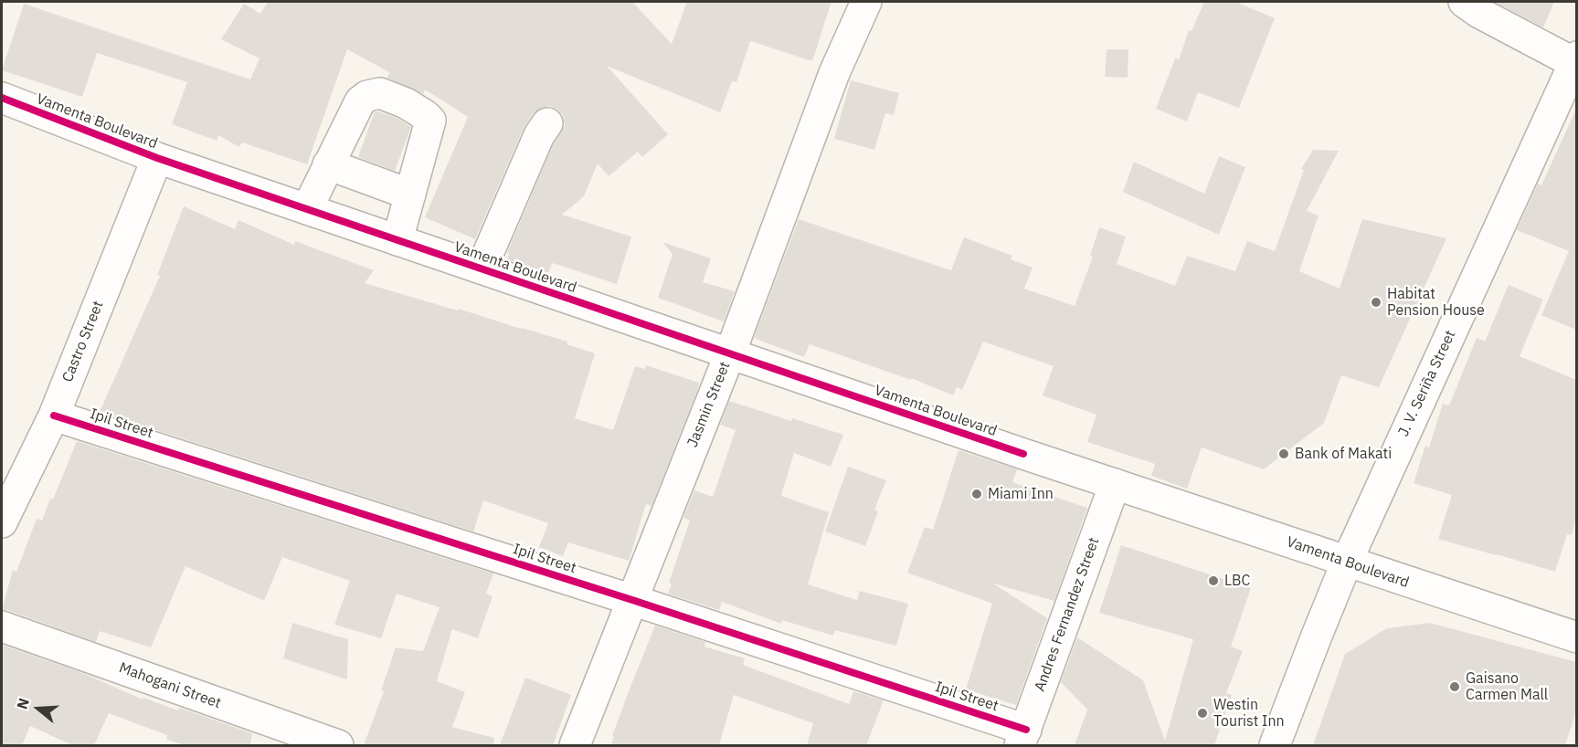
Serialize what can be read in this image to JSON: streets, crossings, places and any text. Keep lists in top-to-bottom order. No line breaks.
{"streets":{"street":["Vamenta Boulevard","Castro Street","J. V. Seriña Street","Jasmin Street","Ipil Street","Andres Fernandez Street","Mahogani Street"]},"crossings":[["Vamenta Boulevard","Castro Street"],["Vamenta Boulevard","J. V. Seriña Street"],["Vamenta Boulevard","Jasmin Street"],["Vamenta Boulevard","Andres Fernandez Street"],["Castro Street","Ipil Street"],["Jasmin Street","Ipil Street"],["Ipil Street","Andres Fernandez Street"]],"places":["Habitat Pension House","Bank of Makati","Miami Inn","LBC","Gaisano Carmen Mall","Westin Tourist Inn"],"north":"left"}
